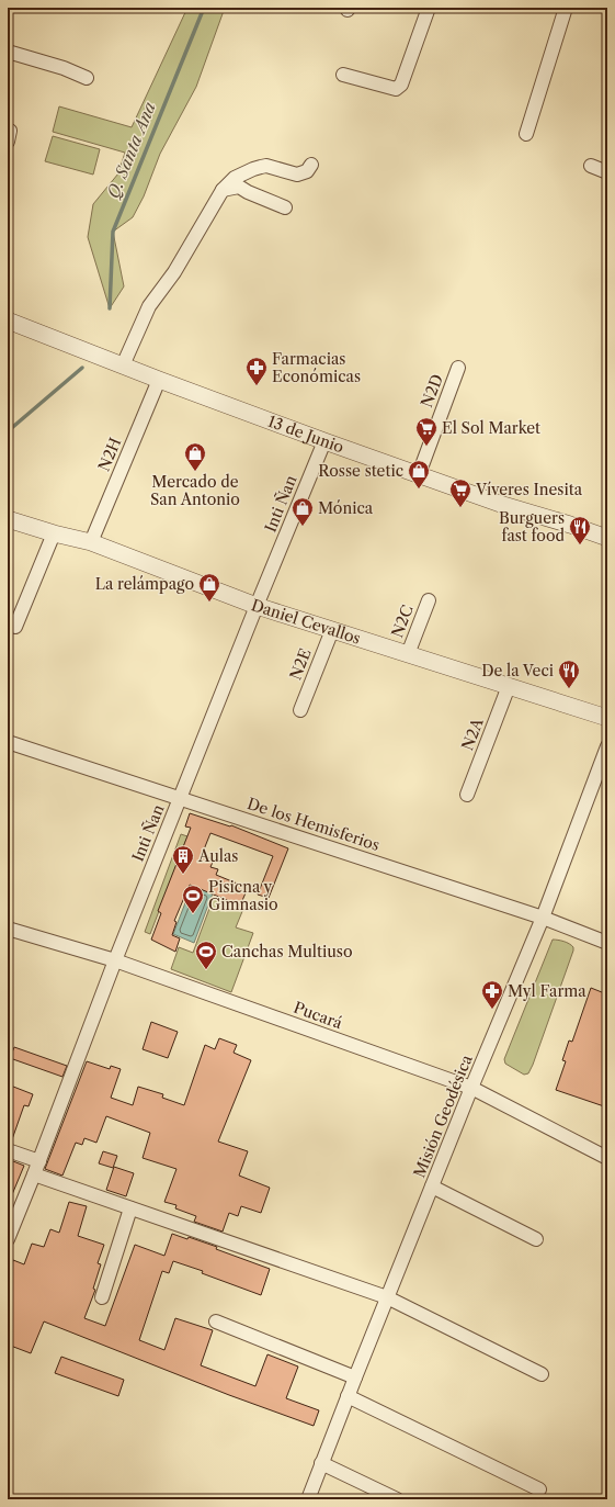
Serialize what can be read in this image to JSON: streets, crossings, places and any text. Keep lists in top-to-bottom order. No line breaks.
{"streets":{"street":["N2D","13 de Junio","N2H","Inti Ñan","Daniel Cevallos","N2C","N2E","N2A","De los Hemisferios","Pucará","Misión Geodésica"]},"crossings":[["N2D","13 de Junio"],["13 de Junio","N2H"],["13 de Junio","Inti Ñan"],["N2H","Daniel Cevallos"],["Inti Ñan","Daniel Cevallos"],["Inti Ñan","De los Hemisferios"],["Inti Ñan","Pucará"],["Daniel Cevallos","N2C"],["Daniel Cevallos","N2E"],["Daniel Cevallos","N2A"],["De los Hemisferios","Misión Geodésica"],["Pucará","Misión Geodésica"]],"water":["Q. Santa Ana"],"places":{"pharmacy":["Farmacias Económicas","Myl Farma"],"supermarket":["El Sol Market","Víveres Inesita"],"shop":["Mercado de San Antonio","Rosse stetic","Mónica","La relámpago"],"restaurant":["Burguers fast food","De la Veci"],"building":["Aulas"],"sports":["Pisicna y Gimnasio","Canchas Multiuso"]}}
